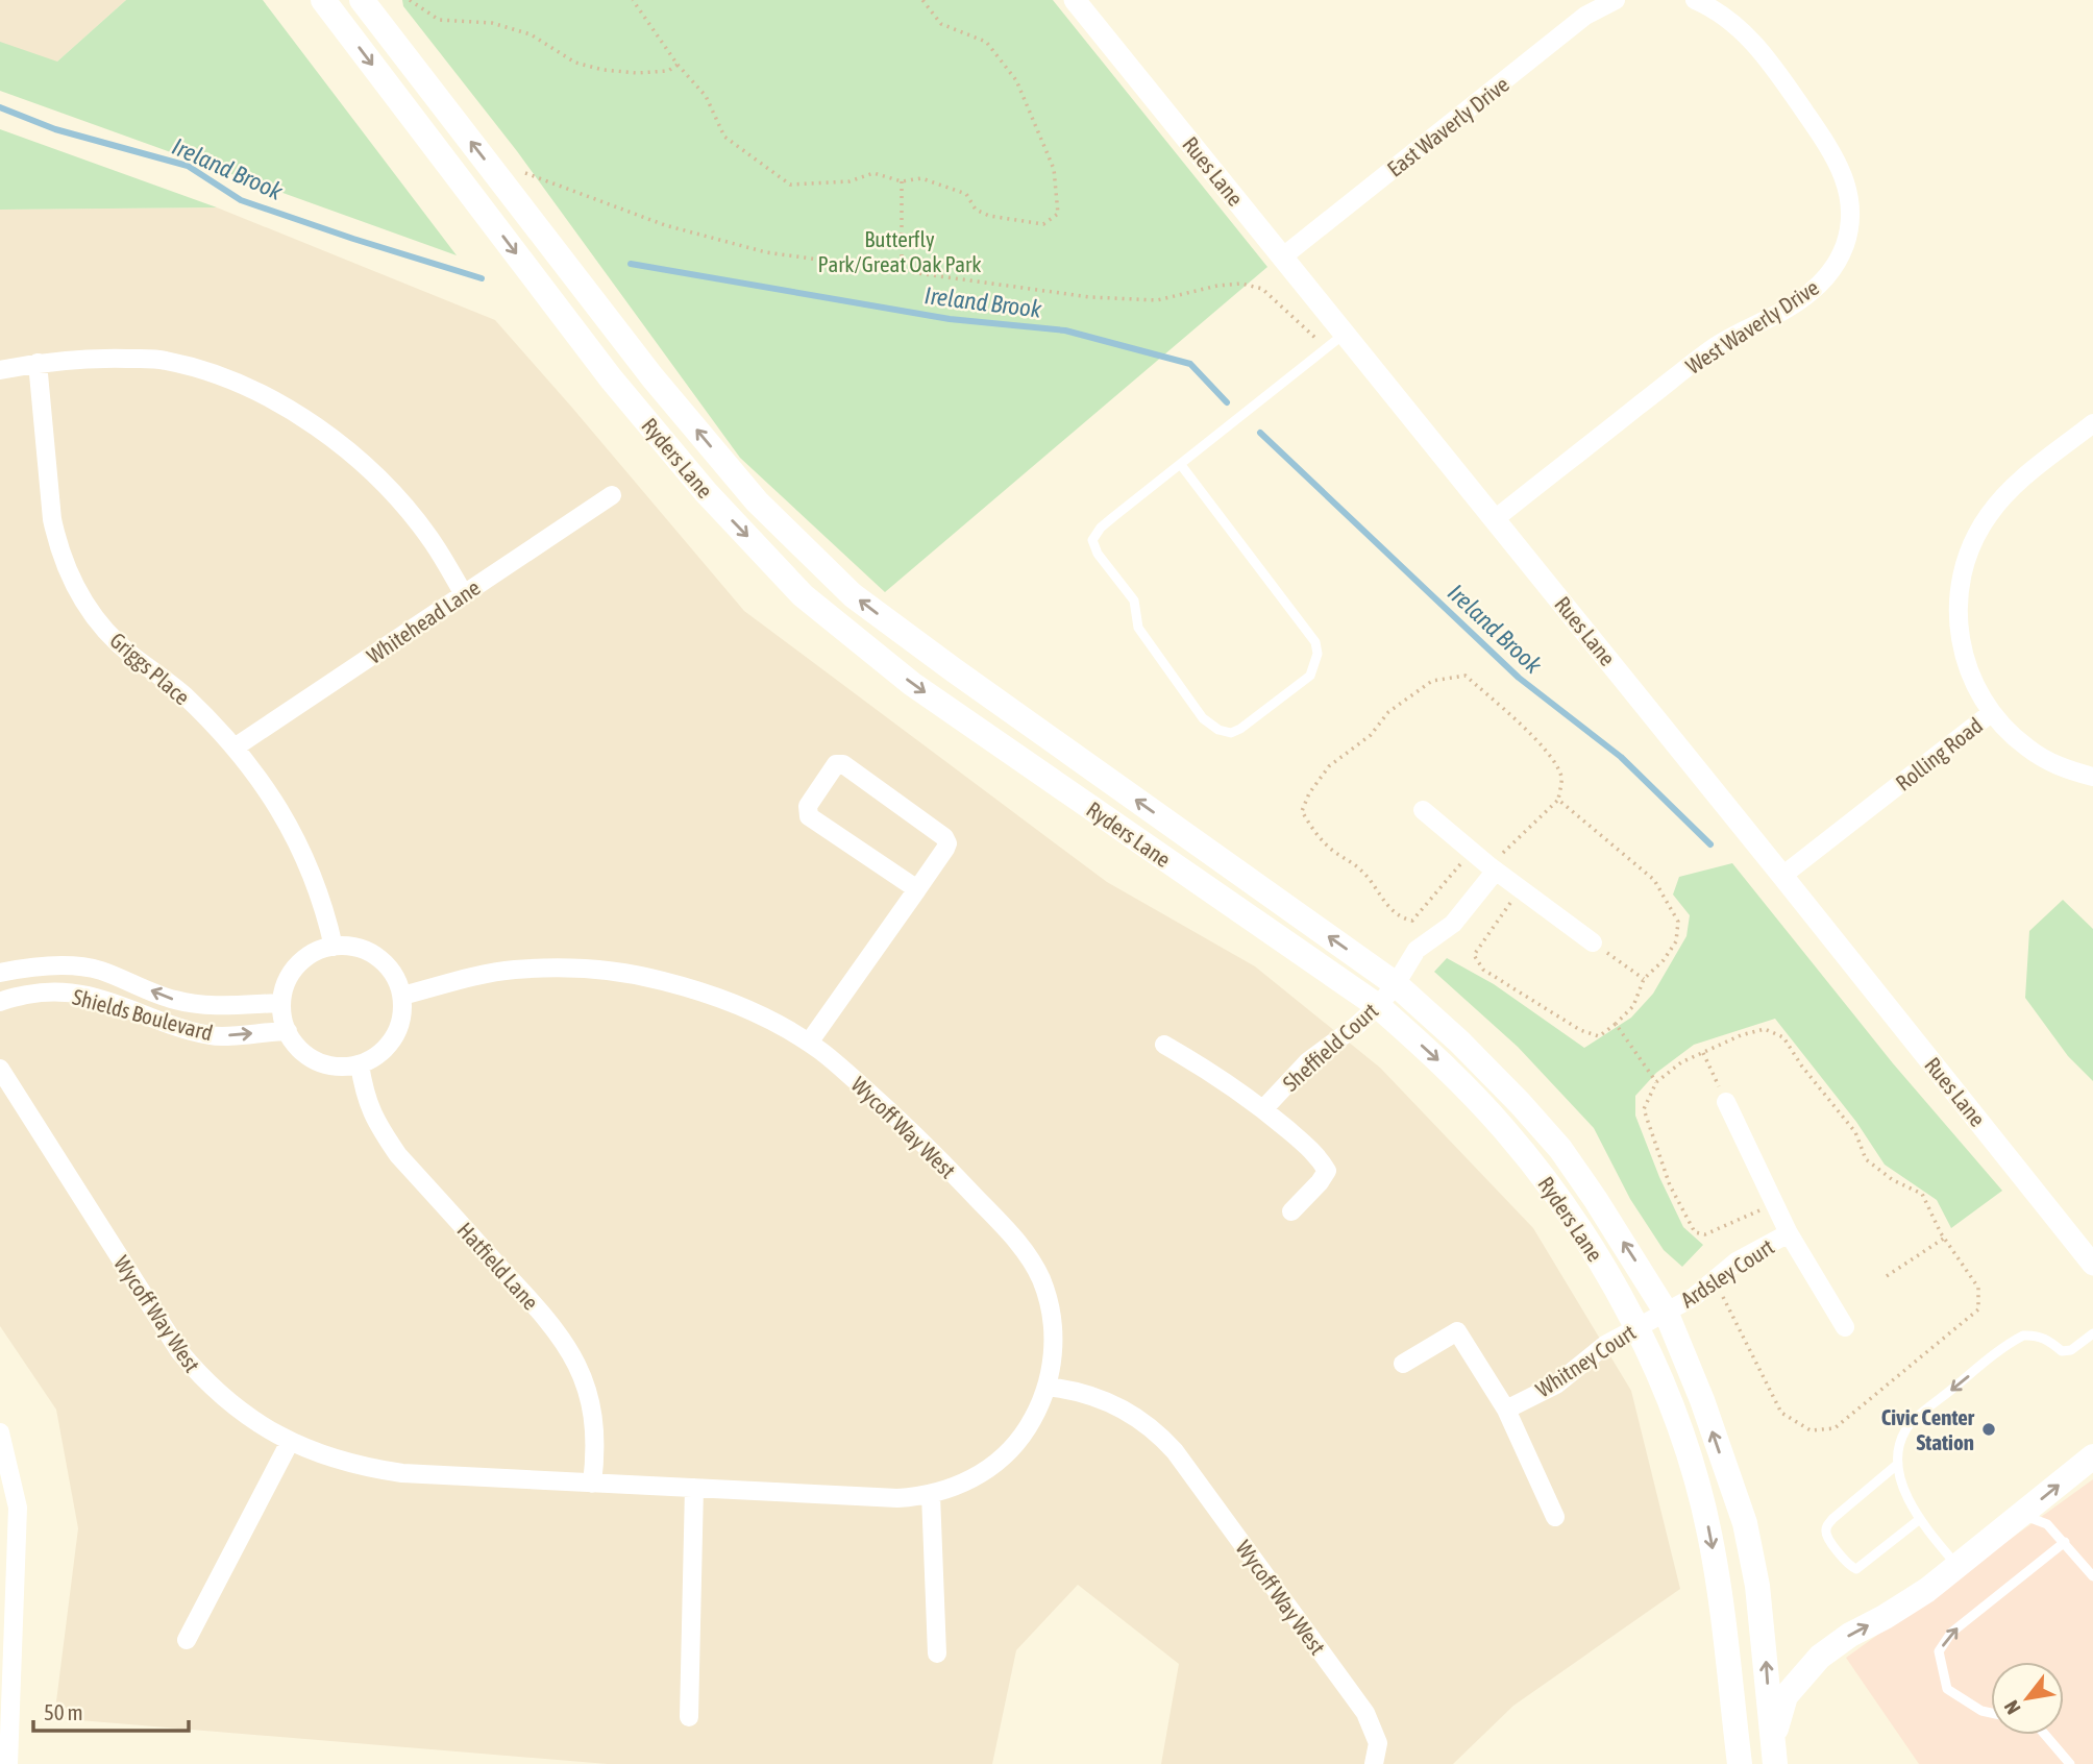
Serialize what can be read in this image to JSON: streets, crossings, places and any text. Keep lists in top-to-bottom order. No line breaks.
{"streets":{"main road":["Ryders Lane"],"street":["East Waverly Drive","Rues Lane","West Waverly Drive","Whitehead Lane","Griggs Place","Rolling Road","Shields Boulevard","Sheffield Court","Wycoff Way West","Hatfield Lane","Ardsley Court","Whitney Court"]},"crossings":[["East Waverly Drive","Rues Lane"],["Rues Lane","West Waverly Drive"],["Rues Lane","Rolling Road"],["Ryders Lane","Sheffield Court"],["Ryders Lane","Ardsley Court"],["Ryders Lane","Whitney Court"],["Whitehead Lane","Griggs Place"],["Griggs Place","Shields Boulevard"],["Griggs Place","Hatfield Lane"],["Shields Boulevard","Hatfield Lane"],["Wycoff Way West","Hatfield Lane"],["Ardsley Court","Whitney Court"]],"water":["Ireland Brook"],"parks":["Butterfly Park/Great Oak Park"],"places":["Civic Center Station"],"scale_bar":"50 m","north":"bottom left"}
